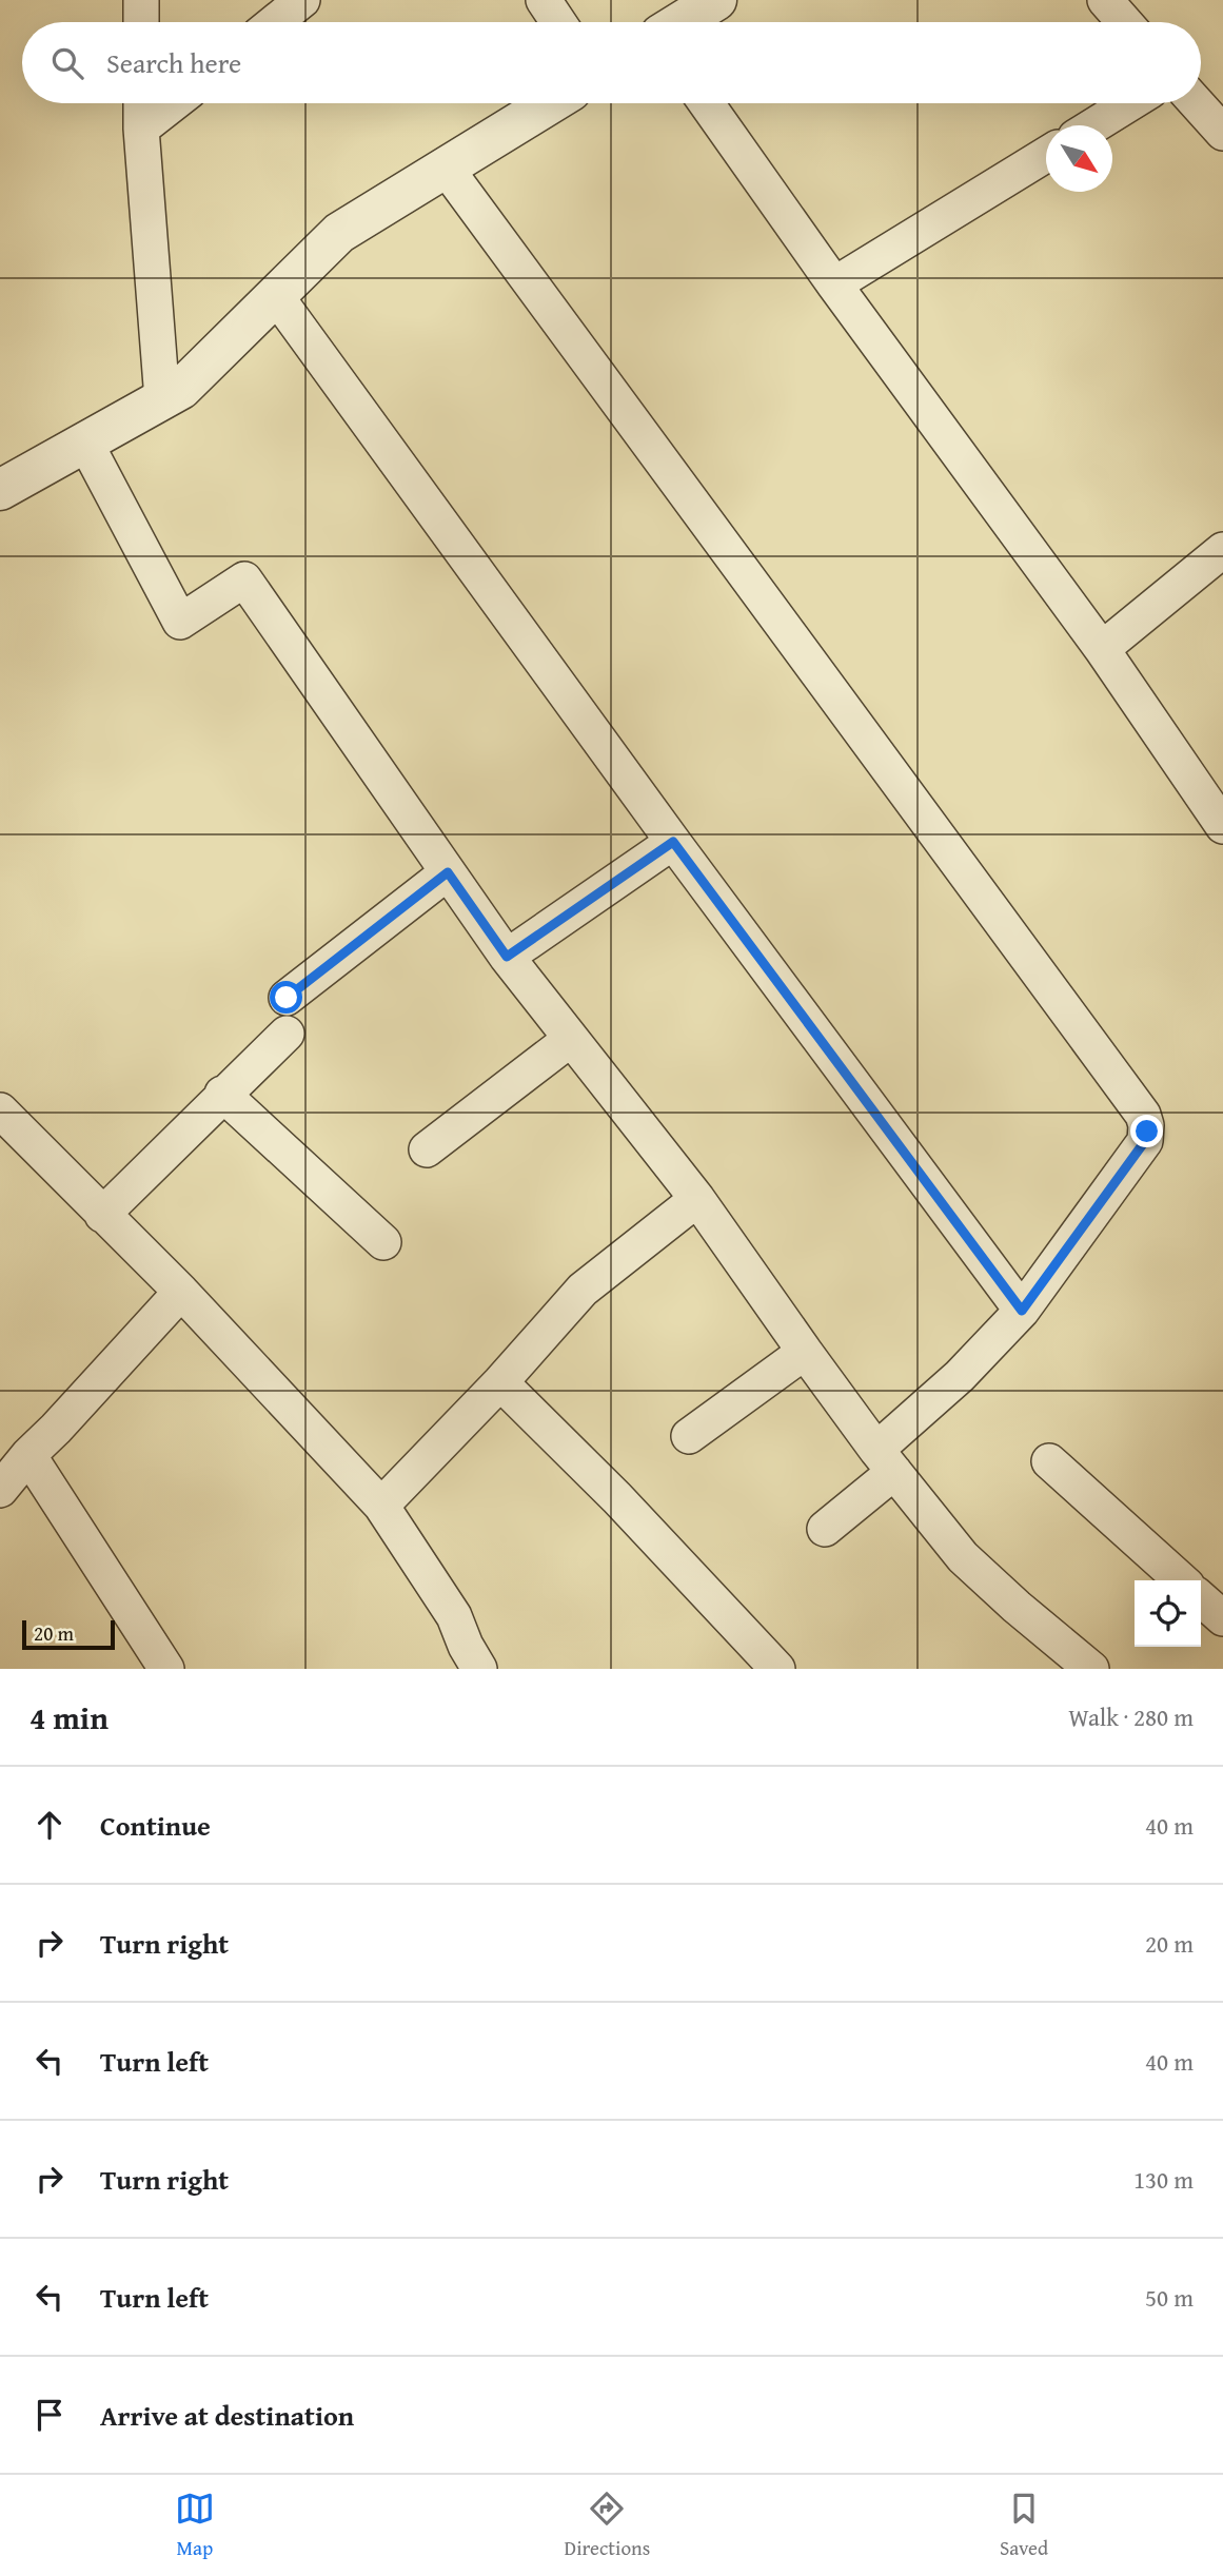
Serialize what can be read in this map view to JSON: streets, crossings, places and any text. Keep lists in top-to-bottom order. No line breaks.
{"scale_bar":"20 m","north":"bottom right","page":{"search":"Search here","scale":"20 m","heading":["4 min","Walk · 280 m"],"list":[["Continue","40 m"],["Turn right","20 m"],["Turn left","40 m"],["Turn right","130 m"],["Turn left","50 m"],"Arrive at destination"],"nav":["Map","Directions","Saved"]}}
